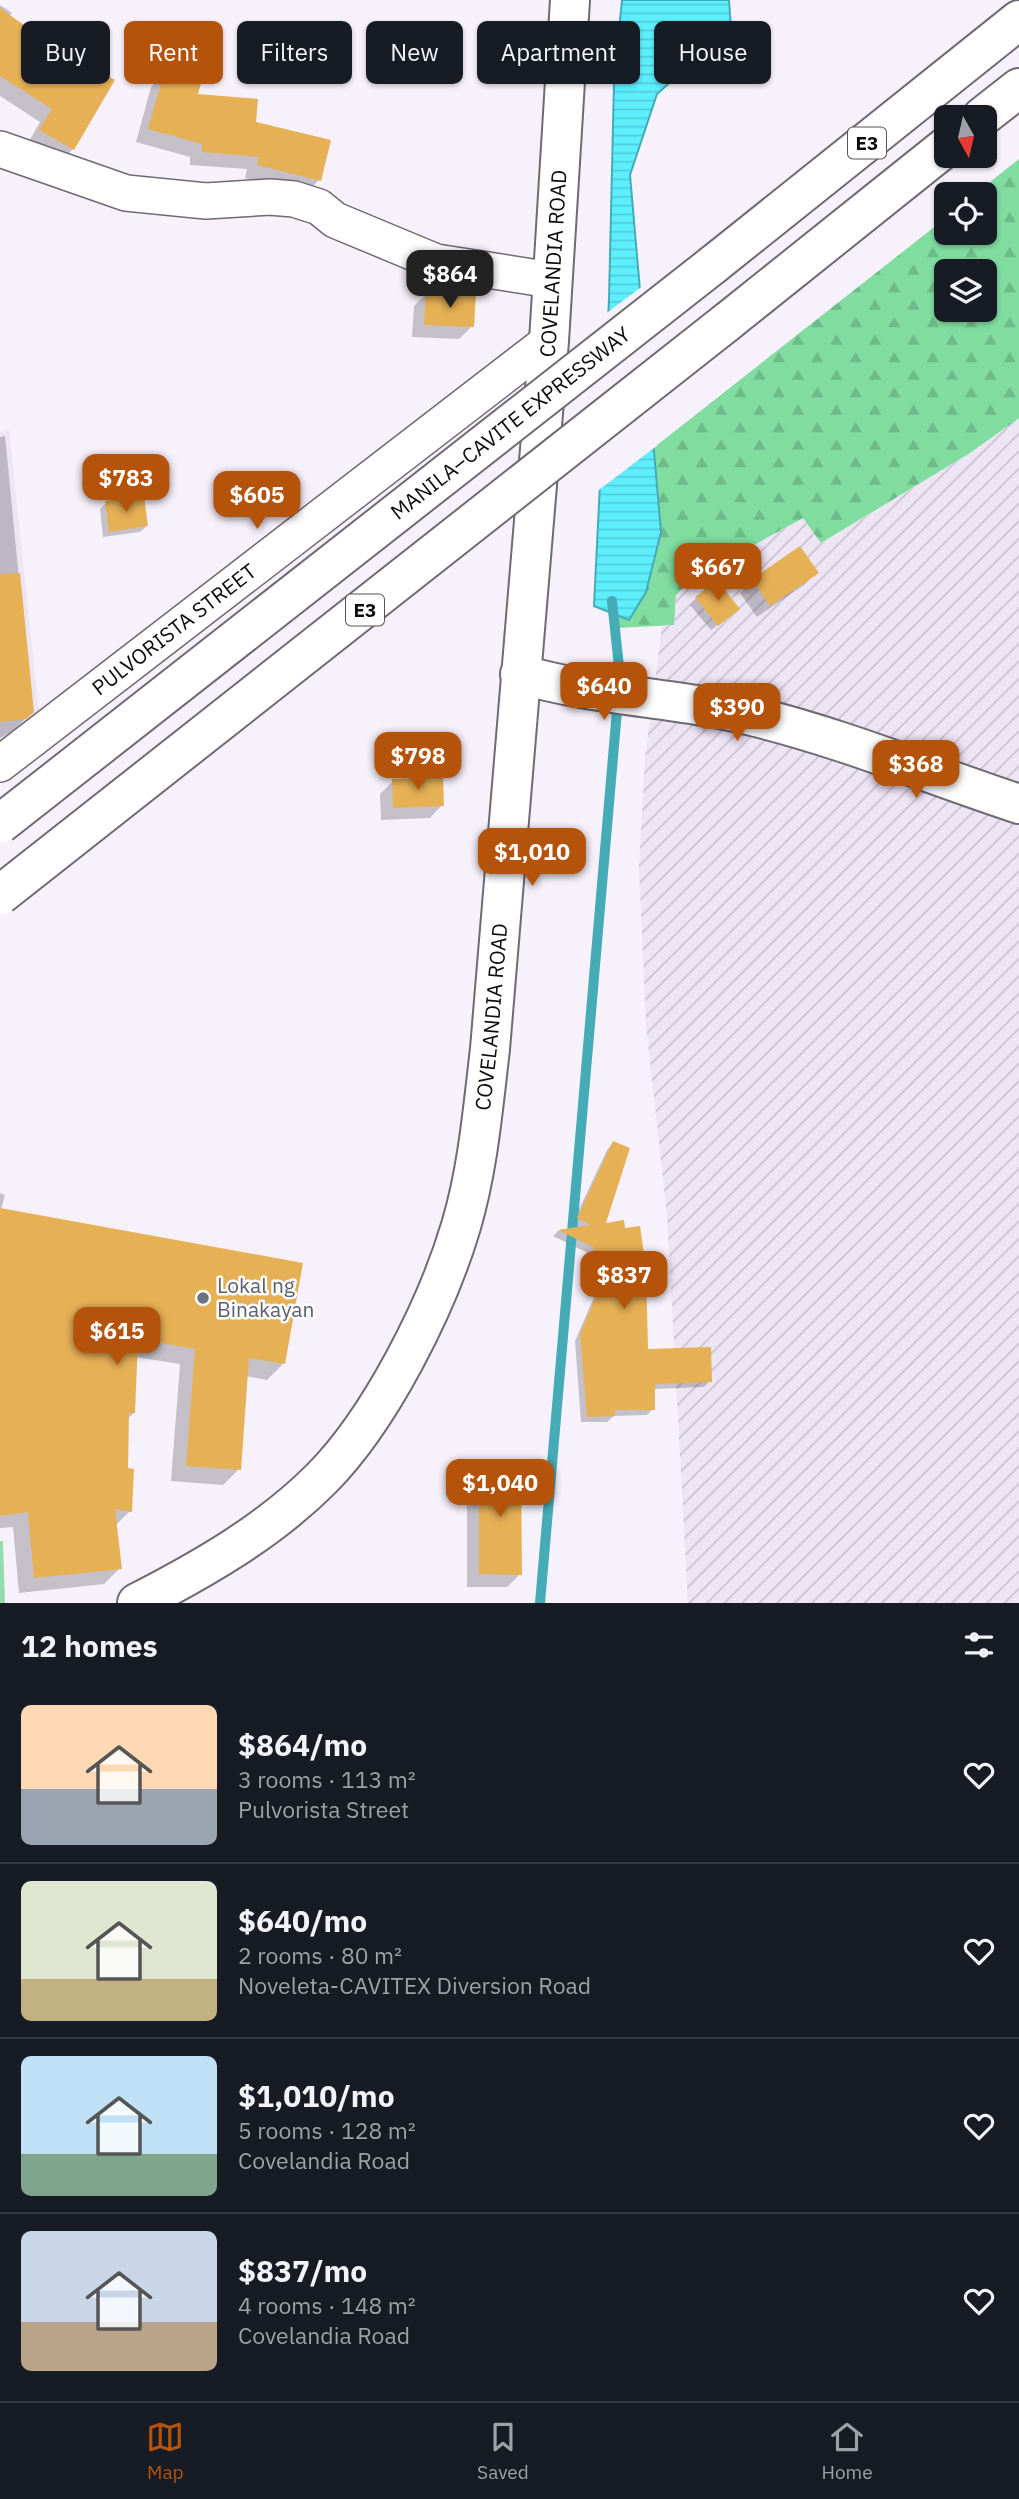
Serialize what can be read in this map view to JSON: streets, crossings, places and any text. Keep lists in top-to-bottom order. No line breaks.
{"streets":{"main road":["E3","COVELANDIA ROAD","MANILA–CAVITE EXPRESSWAY"],"street":["PULVORISTA STREET"]},"crossings":[["COVELANDIA ROAD","PULVORISTA STREET"]],"places":["Lokal ng Binakayan"],"north":"bottom","page":{"chip":["Buy","Rent","Filters","New","Apartment","House"],"price":["$864","$783","$605","$667","$640","$390","$798","$368","$1,010","$837","$615","$1,040"],"heading":"12 homes","list":[{"name":"$864/mo","note":"3 rooms · 113 m² · Pulvorista Street"},{"name":"$640/mo","note":"2 rooms · 80 m² · Noveleta-CAVITEX Diversion Road"},{"name":"$1,010/mo","note":"5 rooms · 128 m² · Covelandia Road"},{"name":"$837/mo","note":"4 rooms · 148 m² · Covelandia Road"}],"tabs":["Map","Saved","Home"]}}
